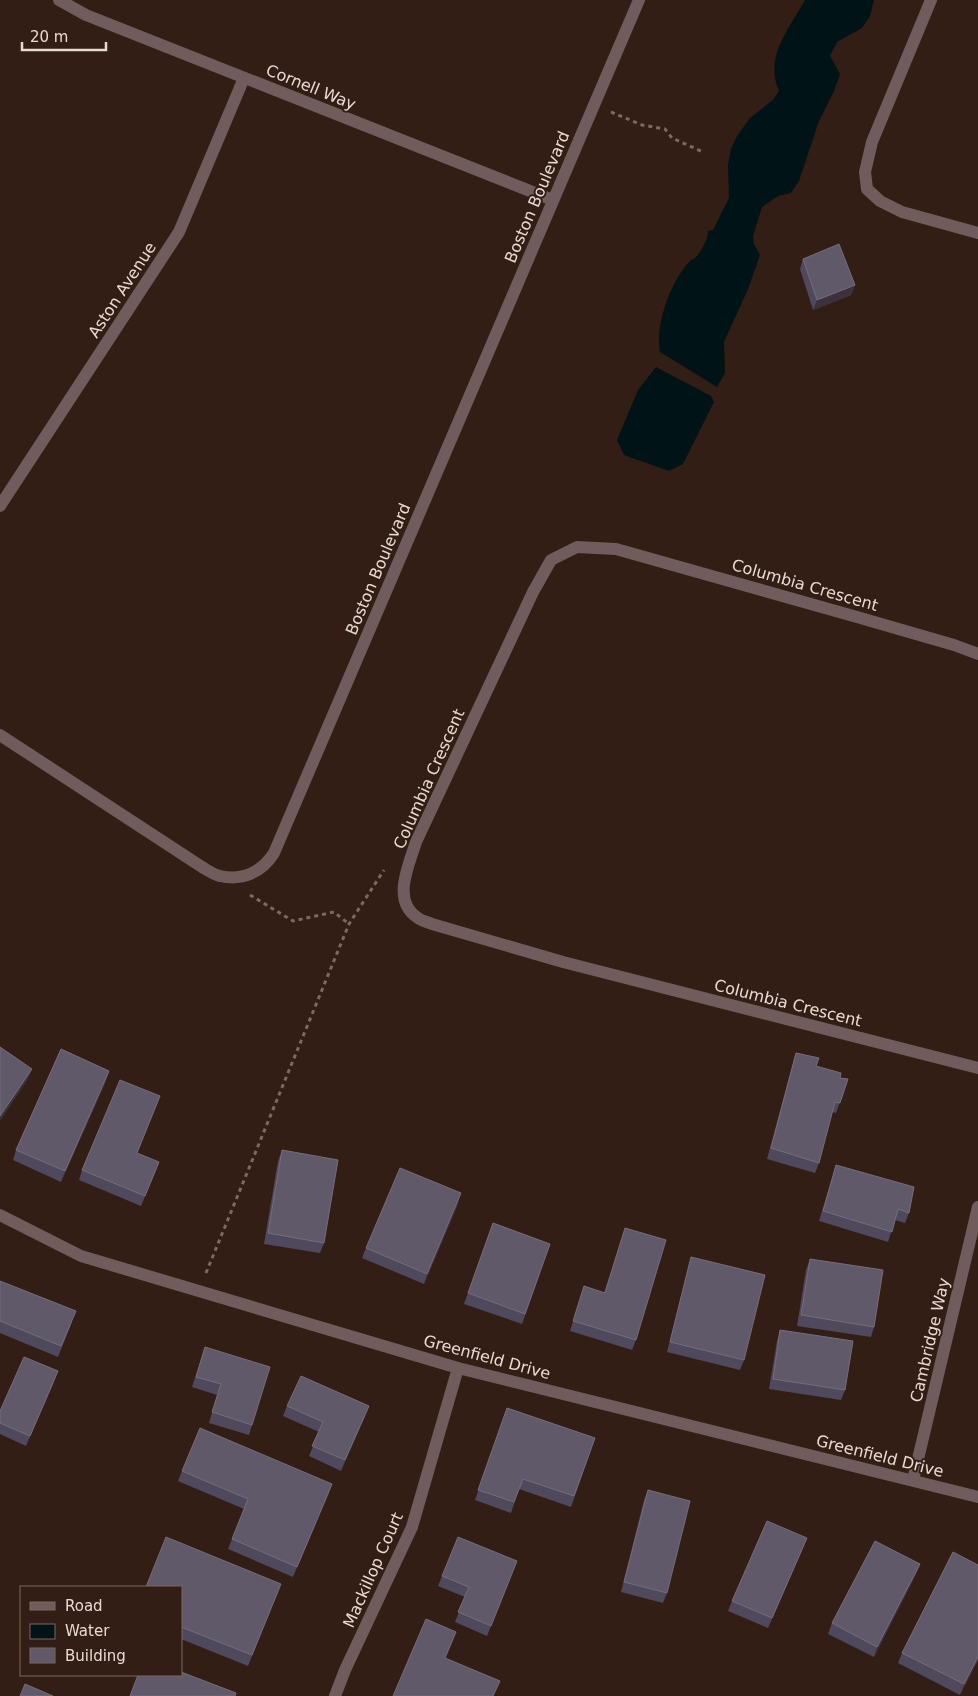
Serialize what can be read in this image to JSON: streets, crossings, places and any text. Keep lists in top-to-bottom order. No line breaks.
{"streets":{"street":["Cornell Way","Boston Boulevard","Aston Avenue","Columbia Crescent","Cambridge Way","Greenfield Drive","Mackillop Court"]},"crossings":[["Cornell Way","Boston Boulevard"],["Cornell Way","Aston Avenue"],["Cambridge Way","Greenfield Drive"],["Greenfield Drive","Mackillop Court"]],"legend":["Road","Water","Building"],"scale_bar":"20 m"}
